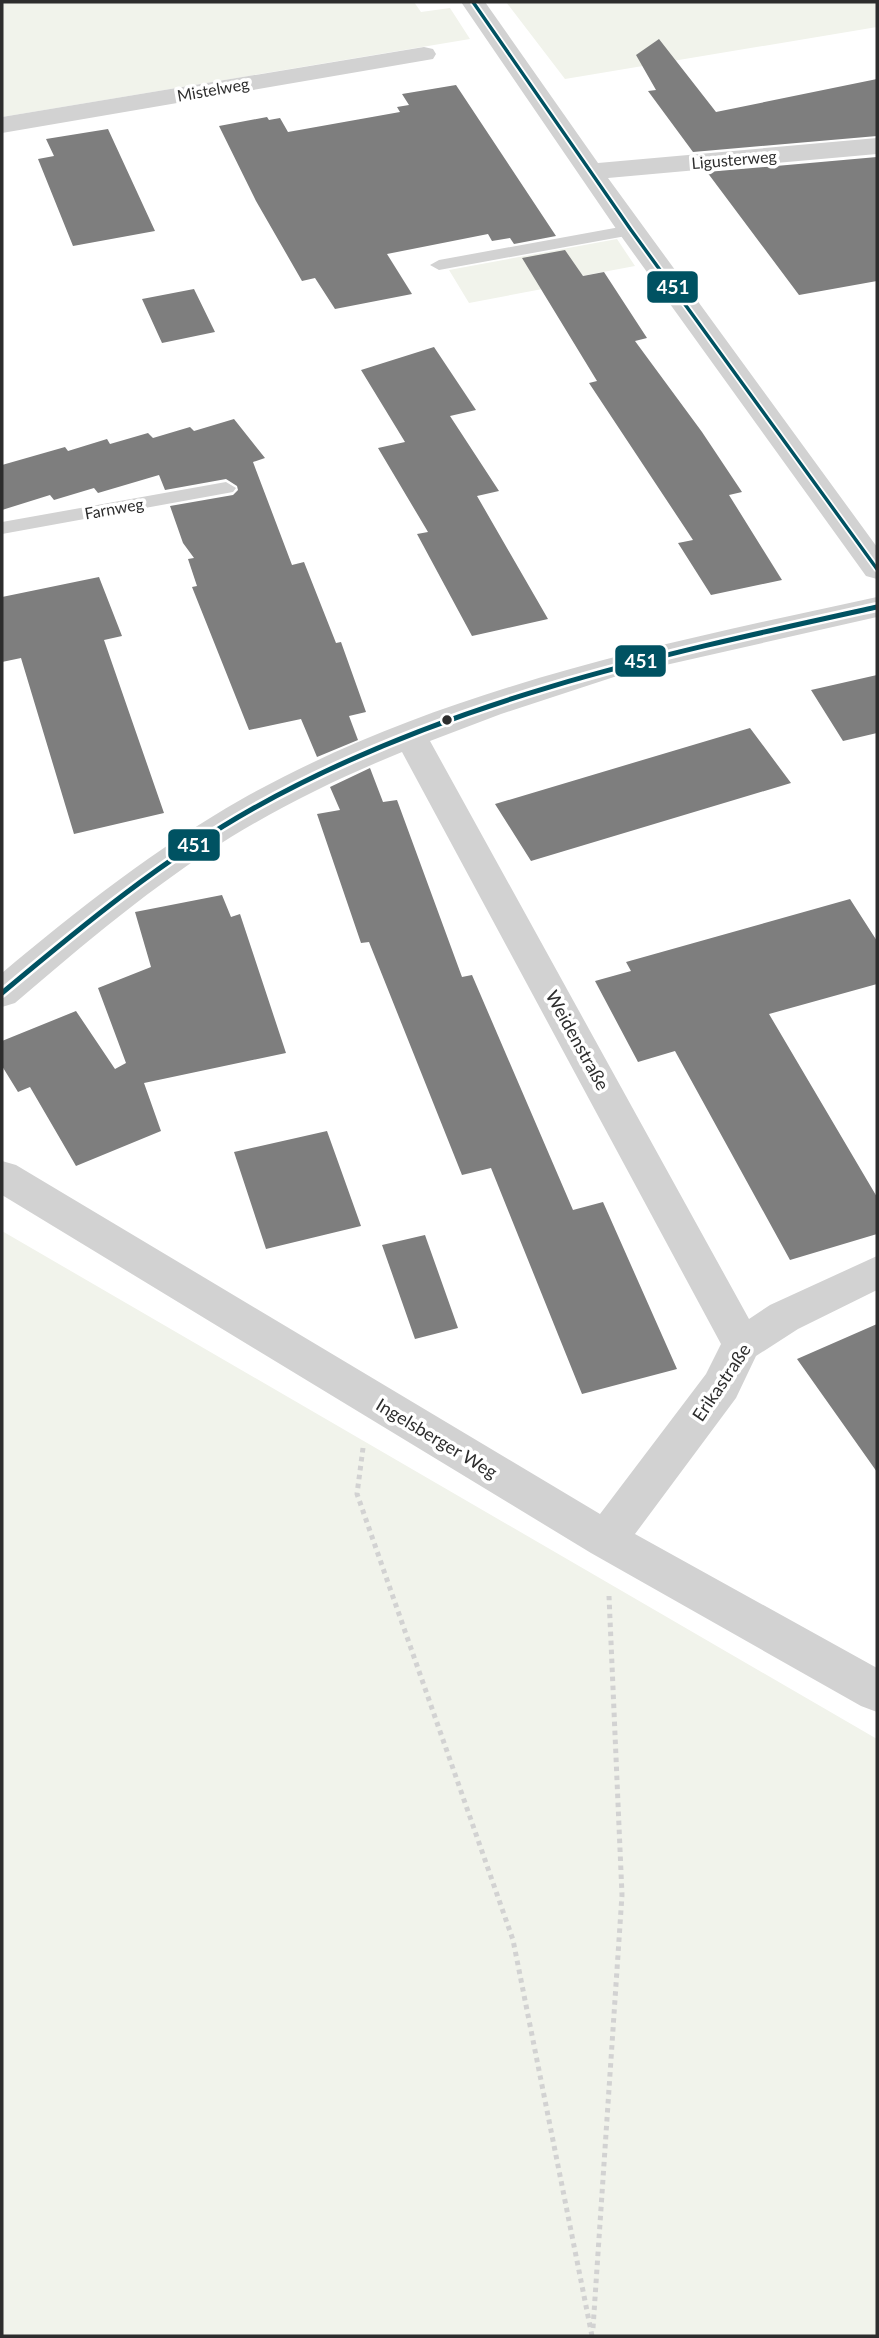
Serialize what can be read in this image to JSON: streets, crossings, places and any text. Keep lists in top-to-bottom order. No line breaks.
{"streets":{"street":["Mistelweg","Ligusterweg","Weidenstraße","Erikastraße","Ingelsberger Weg"],"lane":["Farnweg"]},"crossings":[["Weidenstraße","Erikastraße"],["Erikastraße","Ingelsberger Weg"]],"lines":["transit line 451"]}
